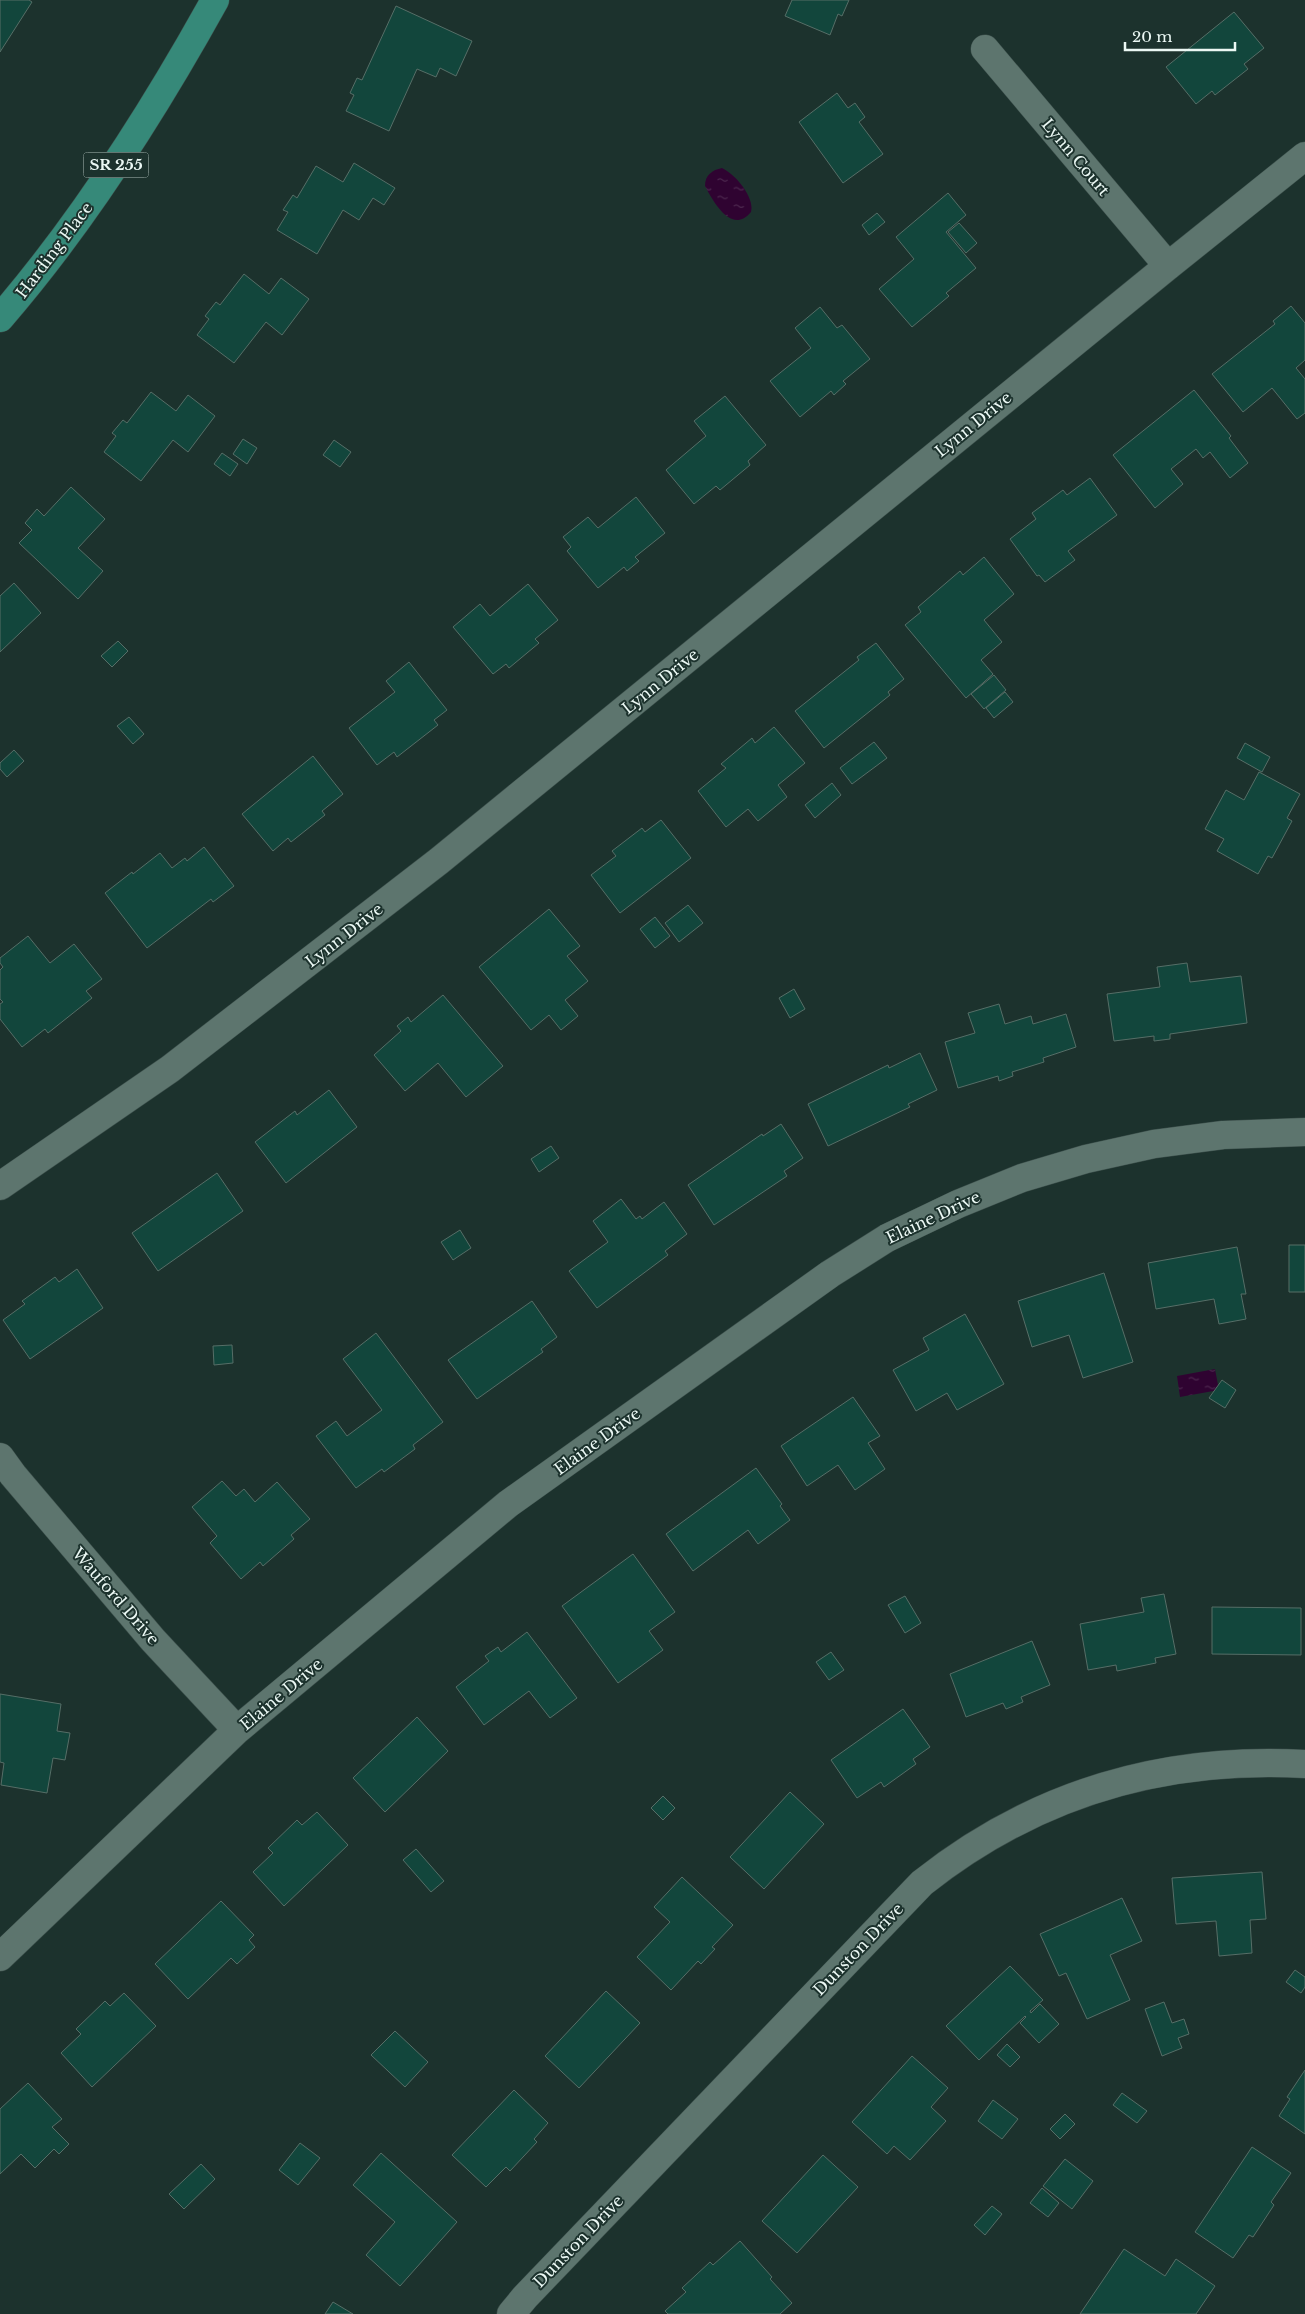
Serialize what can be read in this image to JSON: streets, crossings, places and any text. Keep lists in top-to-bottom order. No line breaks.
{"streets":{"main road":["SR 255","Harding Place"],"street":["Lynn Court","Lynn Drive","Elaine Drive","Wauford Drive","Dunston Drive"]},"crossings":[["Lynn Court","Lynn Drive"],["Elaine Drive","Wauford Drive"]],"scale_bar":"20 m"}
